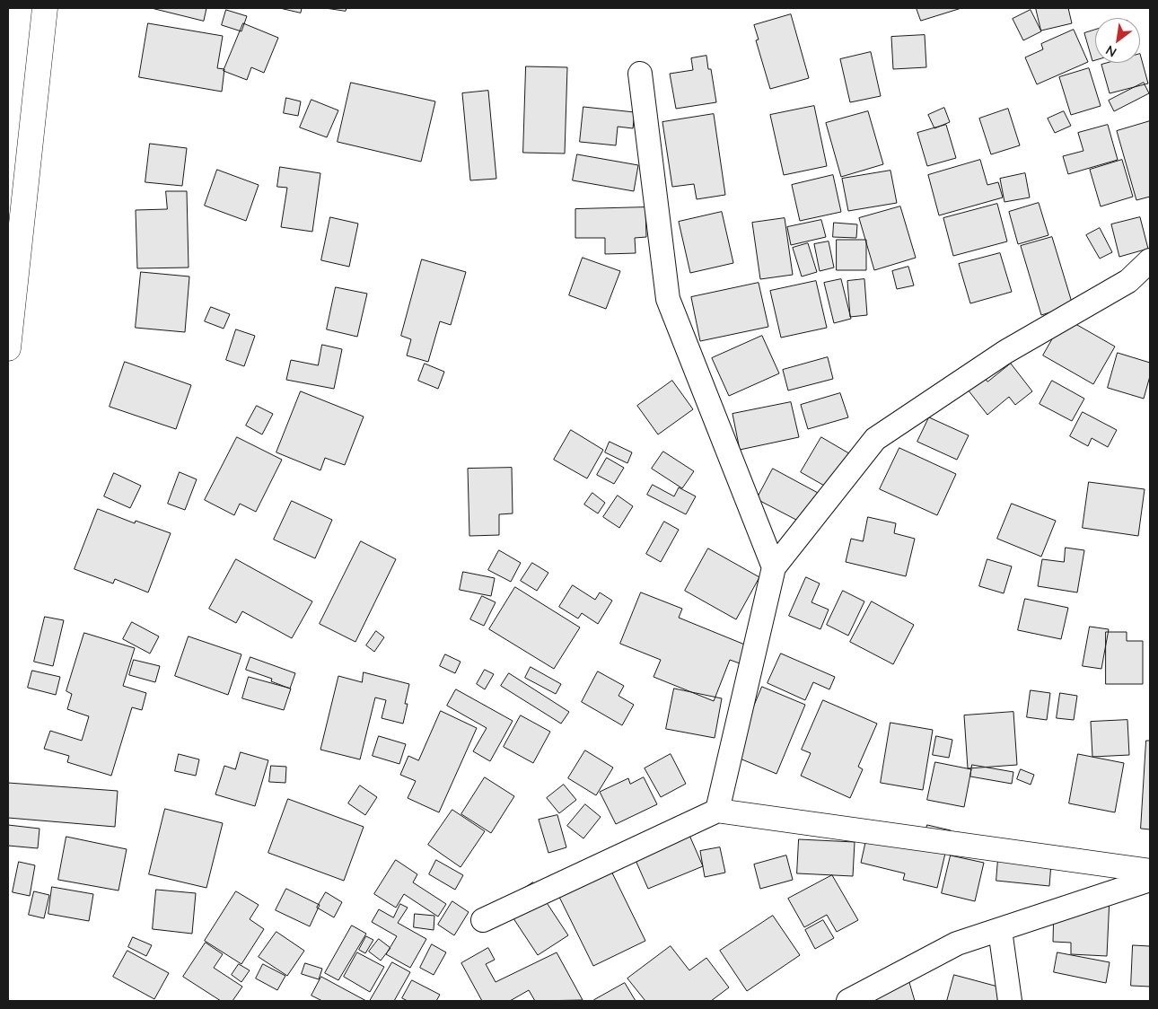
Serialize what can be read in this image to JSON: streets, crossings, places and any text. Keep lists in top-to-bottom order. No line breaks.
{"north":"bottom left"}
